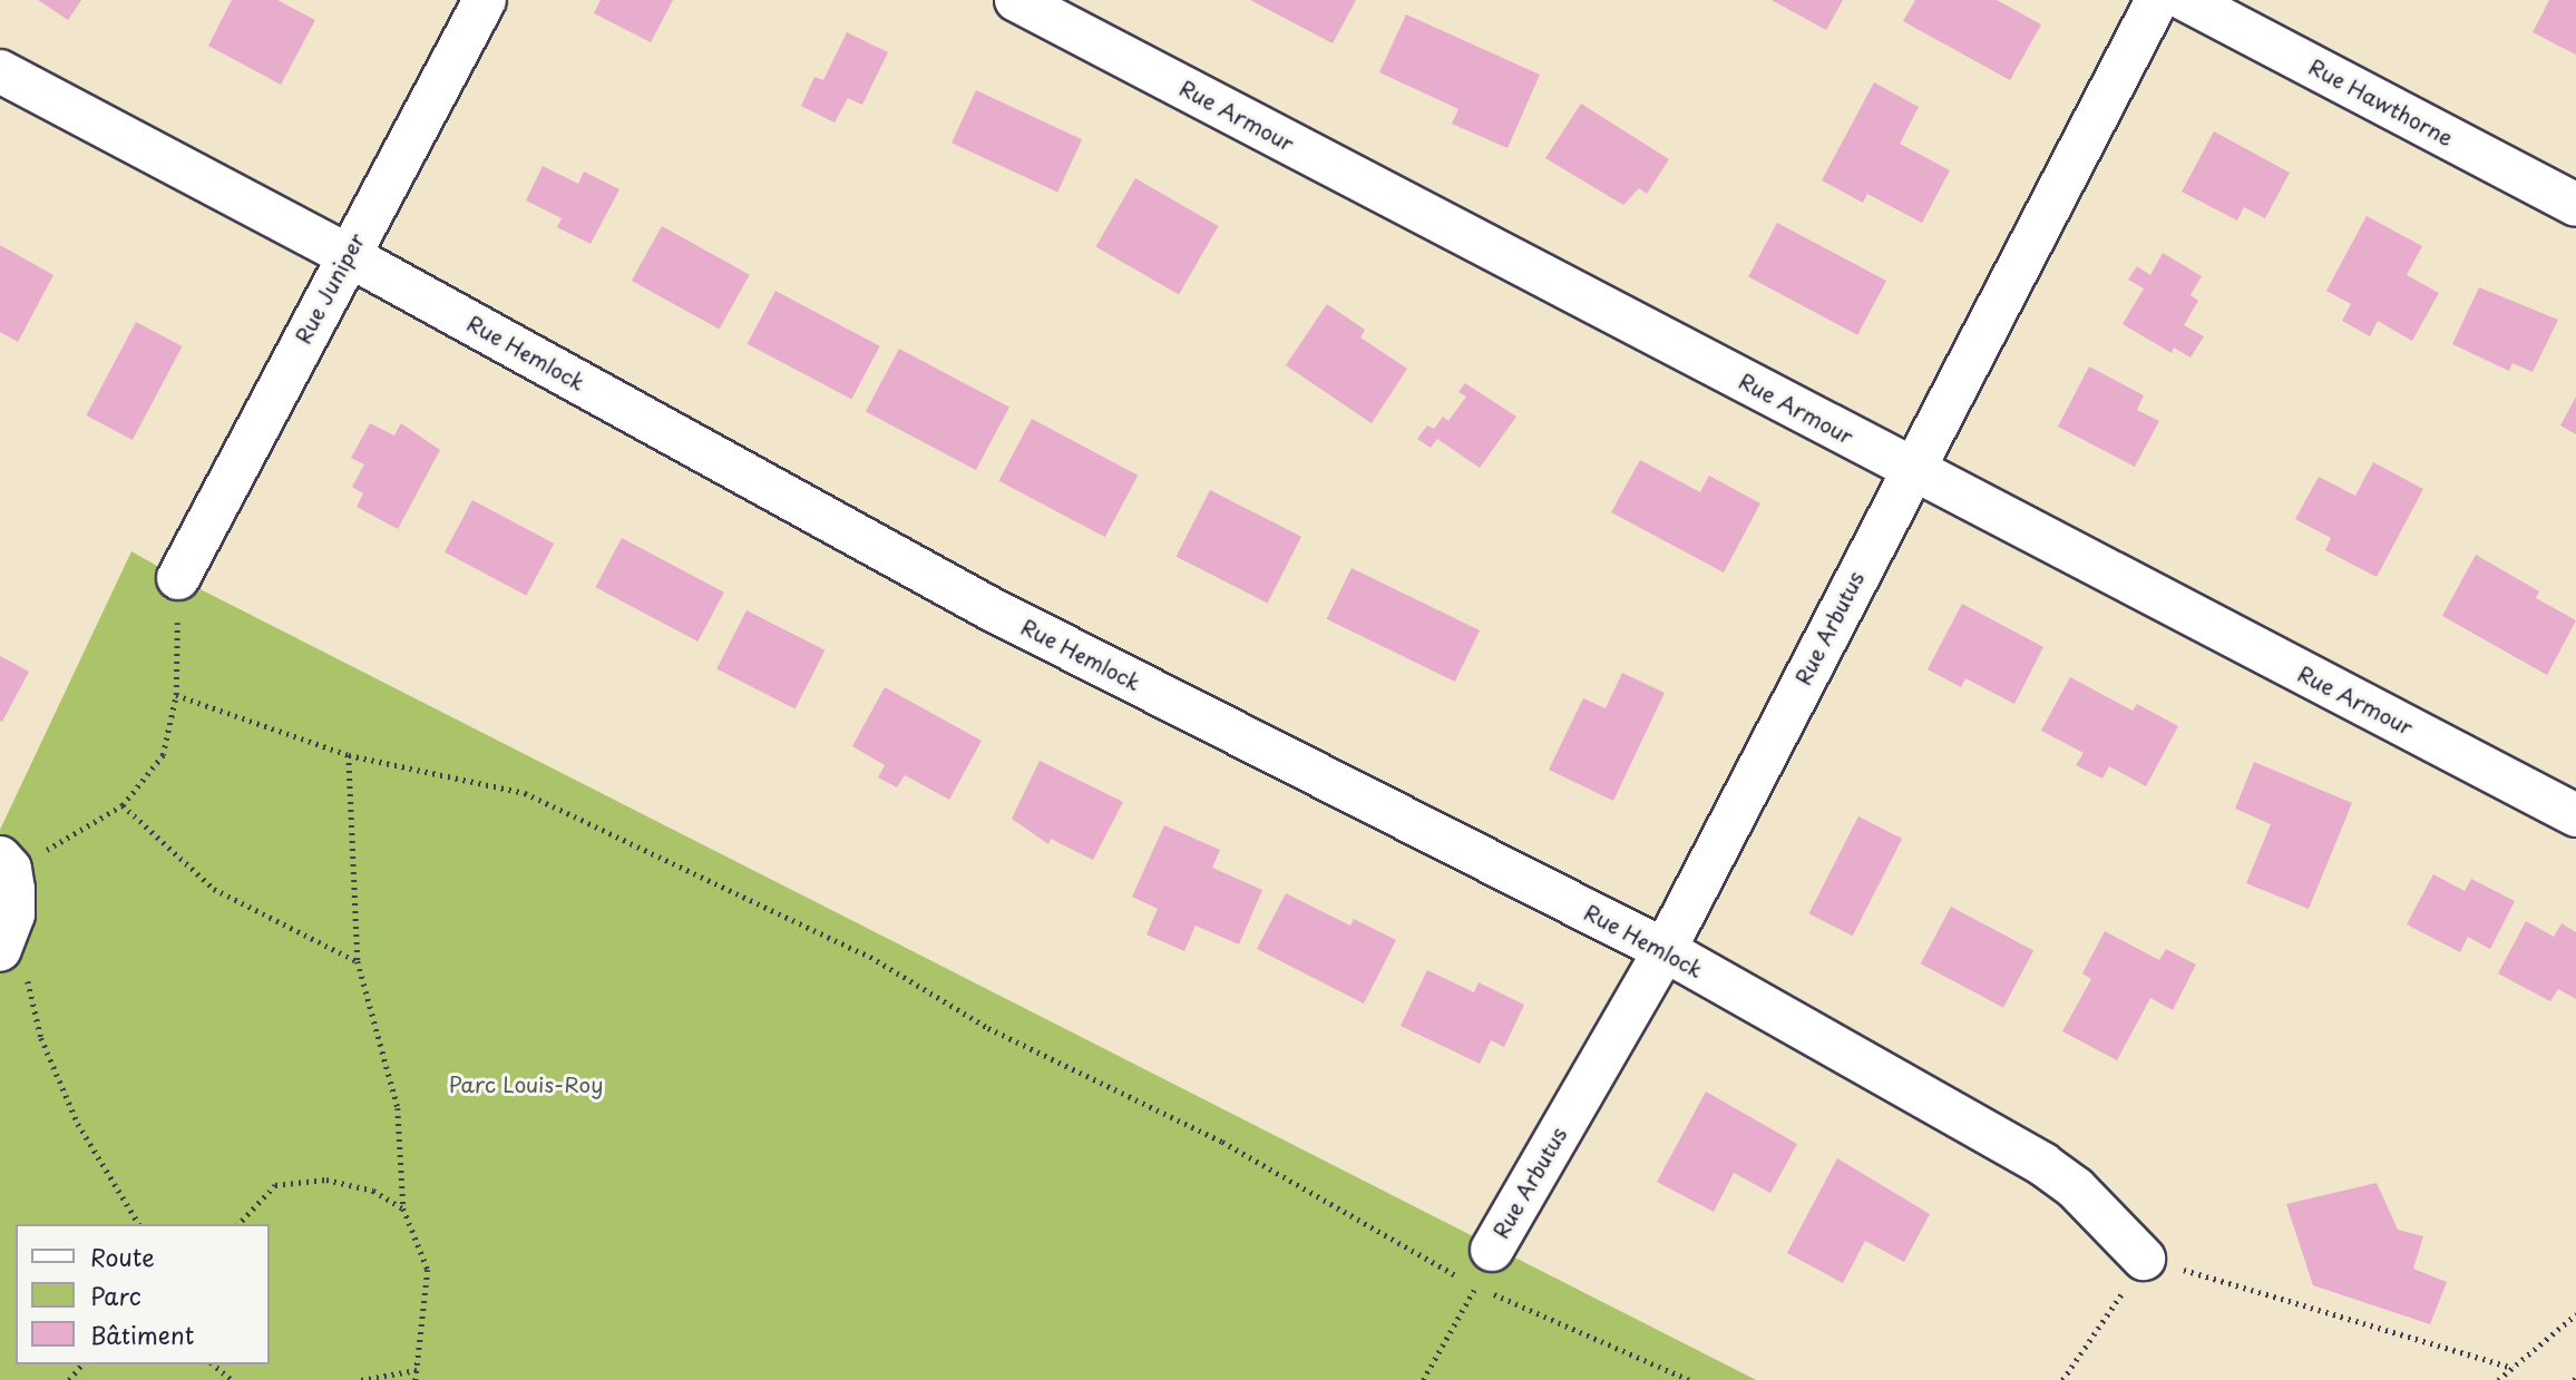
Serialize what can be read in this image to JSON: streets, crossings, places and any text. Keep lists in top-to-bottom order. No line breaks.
{"streets":{"street":["Rue Hawthorne","Rue Armour","Rue Juniper","Rue Hemlock","Rue Arbutus"]},"crossings":[["Rue Armour","Rue Arbutus"],["Rue Juniper","Rue Hemlock"],["Rue Hemlock","Rue Arbutus"]],"parks":["Parc Louis-Roy"],"legend":["Route","Parc","Bâtiment"]}
